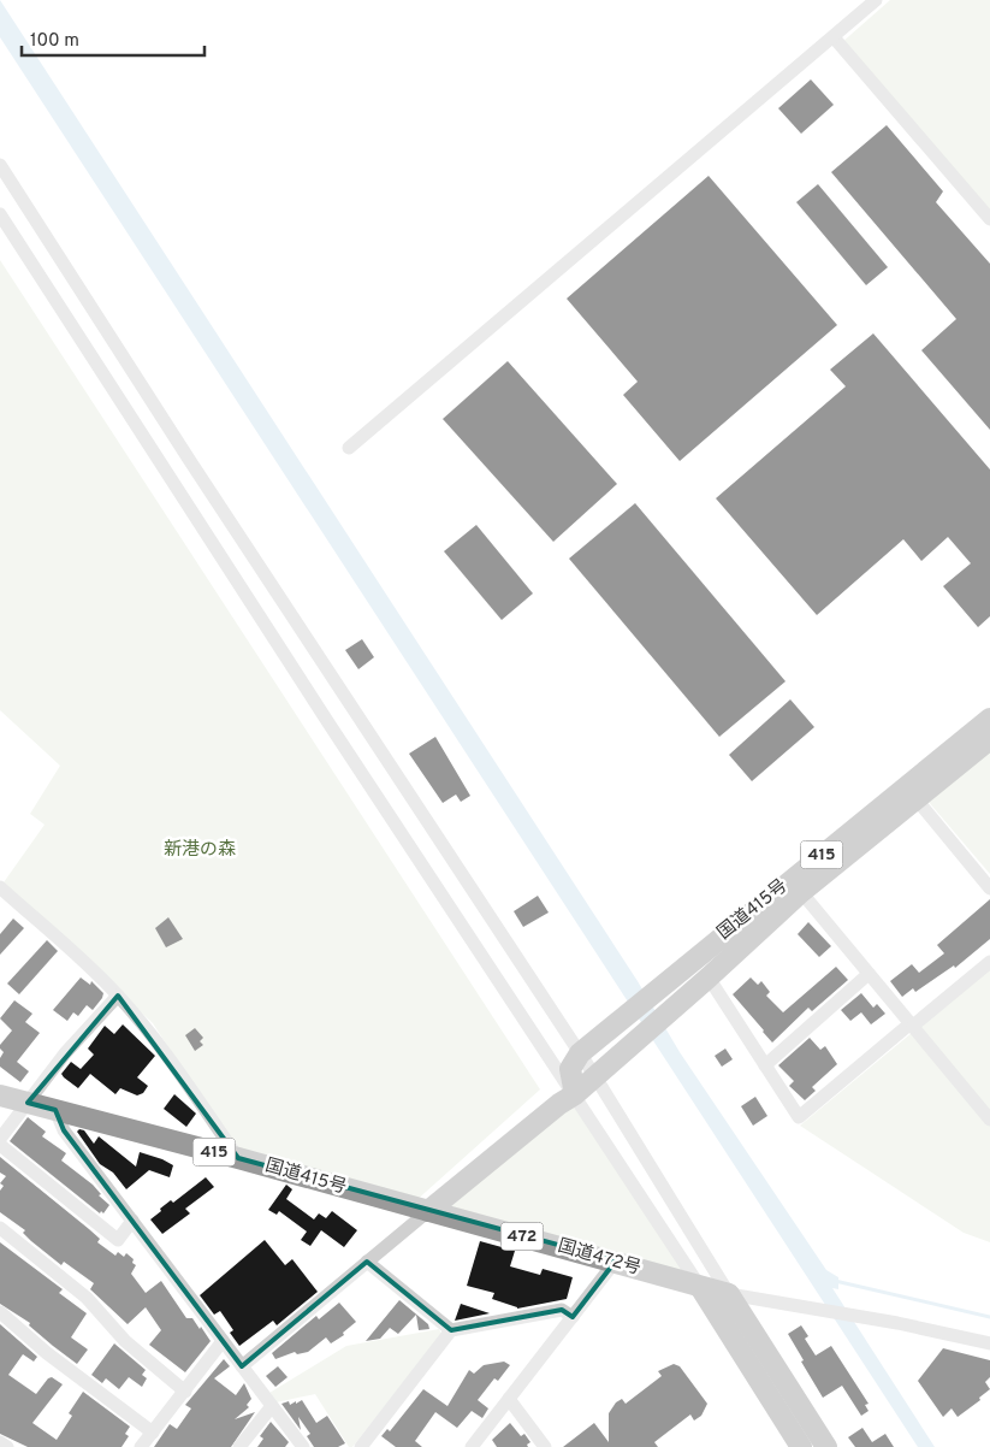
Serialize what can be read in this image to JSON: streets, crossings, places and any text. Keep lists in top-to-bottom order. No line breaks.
{"streets":{"highway":["415","国道415号","472","国道472号"]},"crossings":[["国道415号","国道472号"]],"parks":["新港の森"],"scale_bar":"100 m"}
